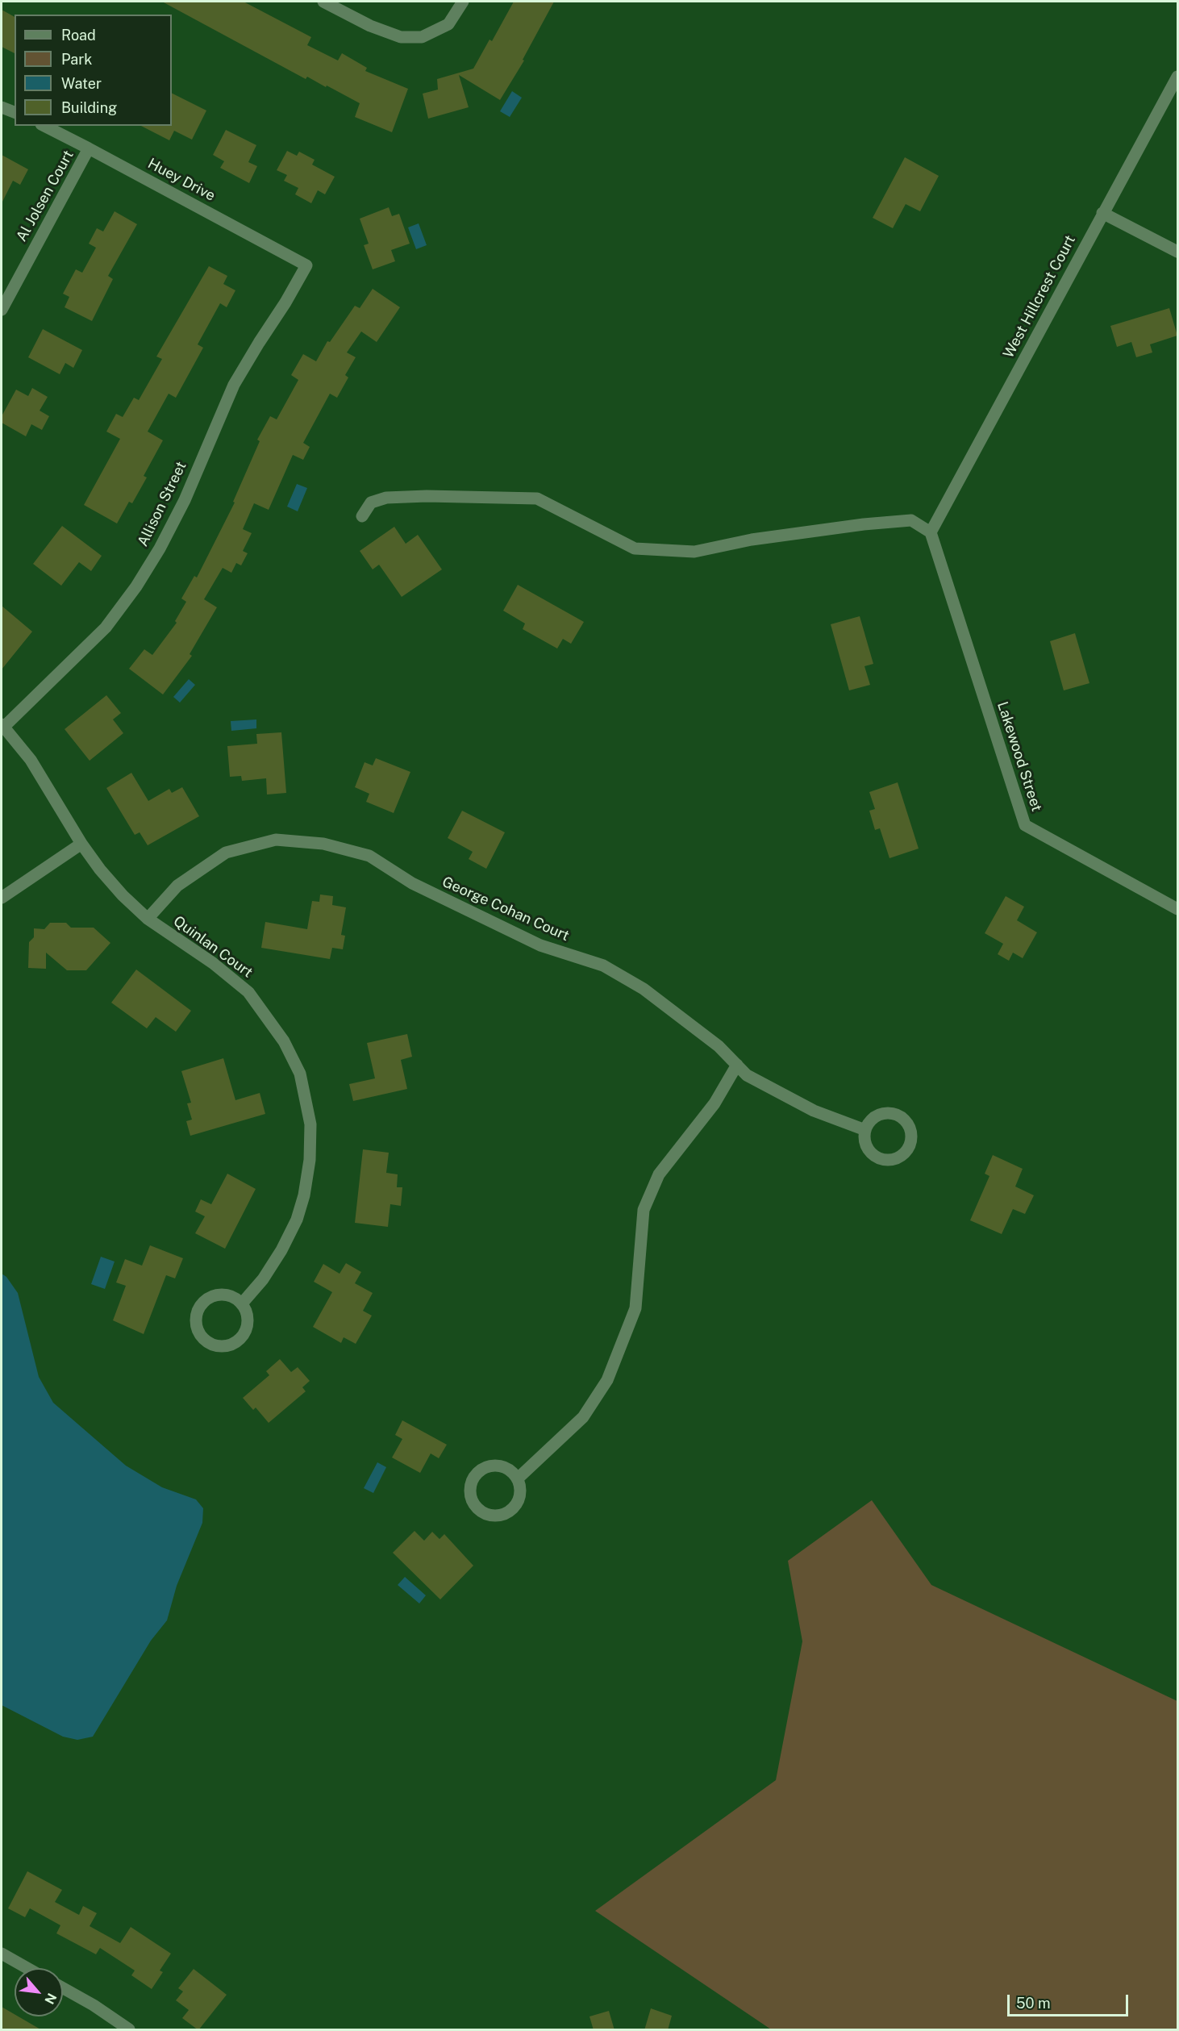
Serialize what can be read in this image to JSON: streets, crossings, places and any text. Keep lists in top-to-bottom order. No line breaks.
{"streets":{"street":["Huey Drive","Al Jolsen Court","West Hillcrest Court","Allison Street","Lakewood Street","George Cohan Court","Quinlan Court"]},"crossings":[["Huey Drive","Al Jolsen Court"],["Huey Drive","Allison Street"],["West Hillcrest Court","Lakewood Street"],["Allison Street","Quinlan Court"],["George Cohan Court","Quinlan Court"]],"legend":["Road","Park","Water","Building"],"scale_bar":"50 m","north":"bottom right"}
